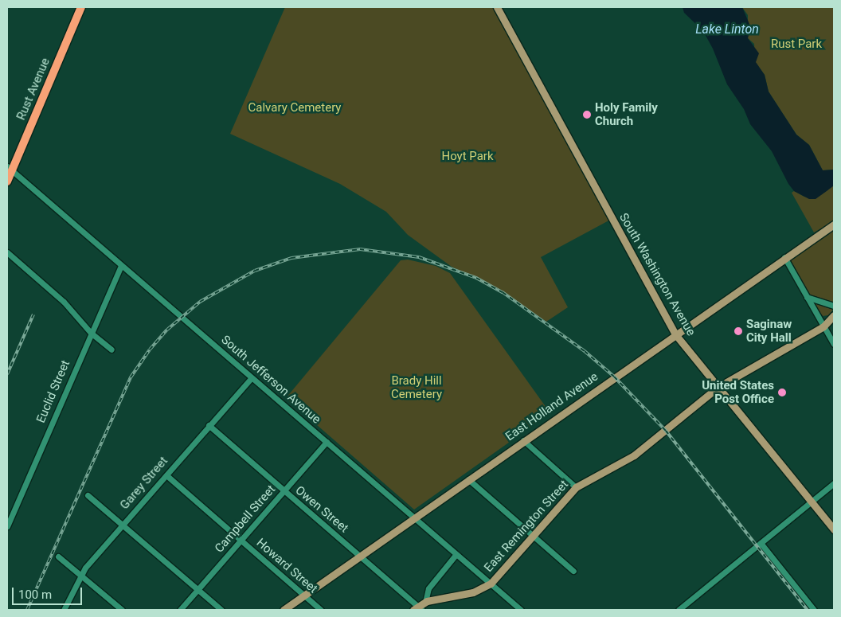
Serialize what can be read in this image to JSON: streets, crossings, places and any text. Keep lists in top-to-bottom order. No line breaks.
{"streets":{"highway":["Rust Avenue"],"main road":["South Washington Avenue","East Holland Avenue","East Remington Street"],"street":["South Jefferson Avenue","Euclid Street","Garey Street","Owen Street","Campbell Street","Howard Street"]},"crossings":[["Rust Avenue","South Jefferson Avenue"],["South Washington Avenue","East Holland Avenue"],["South Washington Avenue","East Remington Street"],["South Jefferson Avenue","Euclid Street"],["South Jefferson Avenue","East Holland Avenue"],["South Jefferson Avenue","Garey Street"],["South Jefferson Avenue","Campbell Street"],["South Jefferson Avenue","East Remington Street"],["East Holland Avenue","Owen Street"],["East Holland Avenue","Howard Street"],["Garey Street","Owen Street"],["Garey Street","Howard Street"],["Owen Street","Campbell Street"],["Owen Street","East Remington Street"],["Campbell Street","Howard Street"]],"water":["Lake Linton"],"parks":["Rust Park","Calvary Cemetery","Hoyt Park","Brady Hill Cemetery"],"places":["Holy Family Church","Saginaw City Hall","United States Post Office"],"scale_bar":"100 m"}
